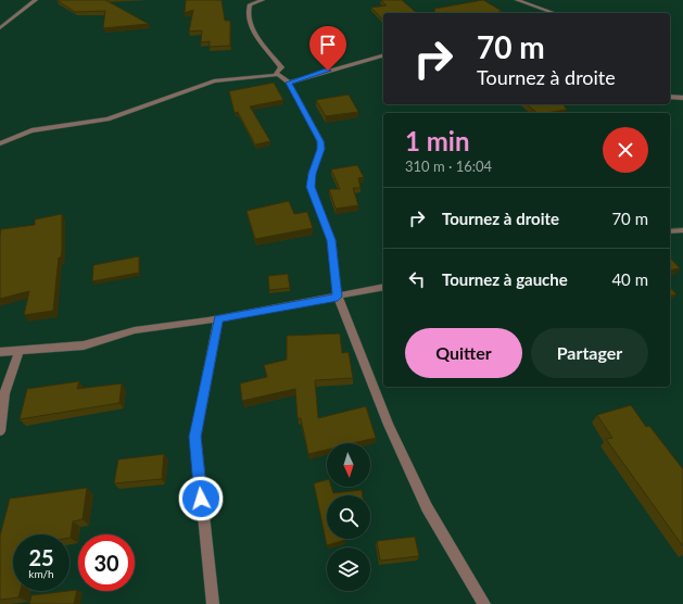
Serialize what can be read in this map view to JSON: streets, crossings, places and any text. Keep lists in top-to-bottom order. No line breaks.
{"north":"bottom","page":{"turn":["70 m","Tournez à droite"],"heading":["1 min","310 m · 16:04"],"list":[{"name":"Tournez à droite","value":"70 m"},{"name":"Tournez à gauche","value":"40 m"}],"buttons":["Quitter","Partager"],"speed":"25 km/h","limit":"30"}}
